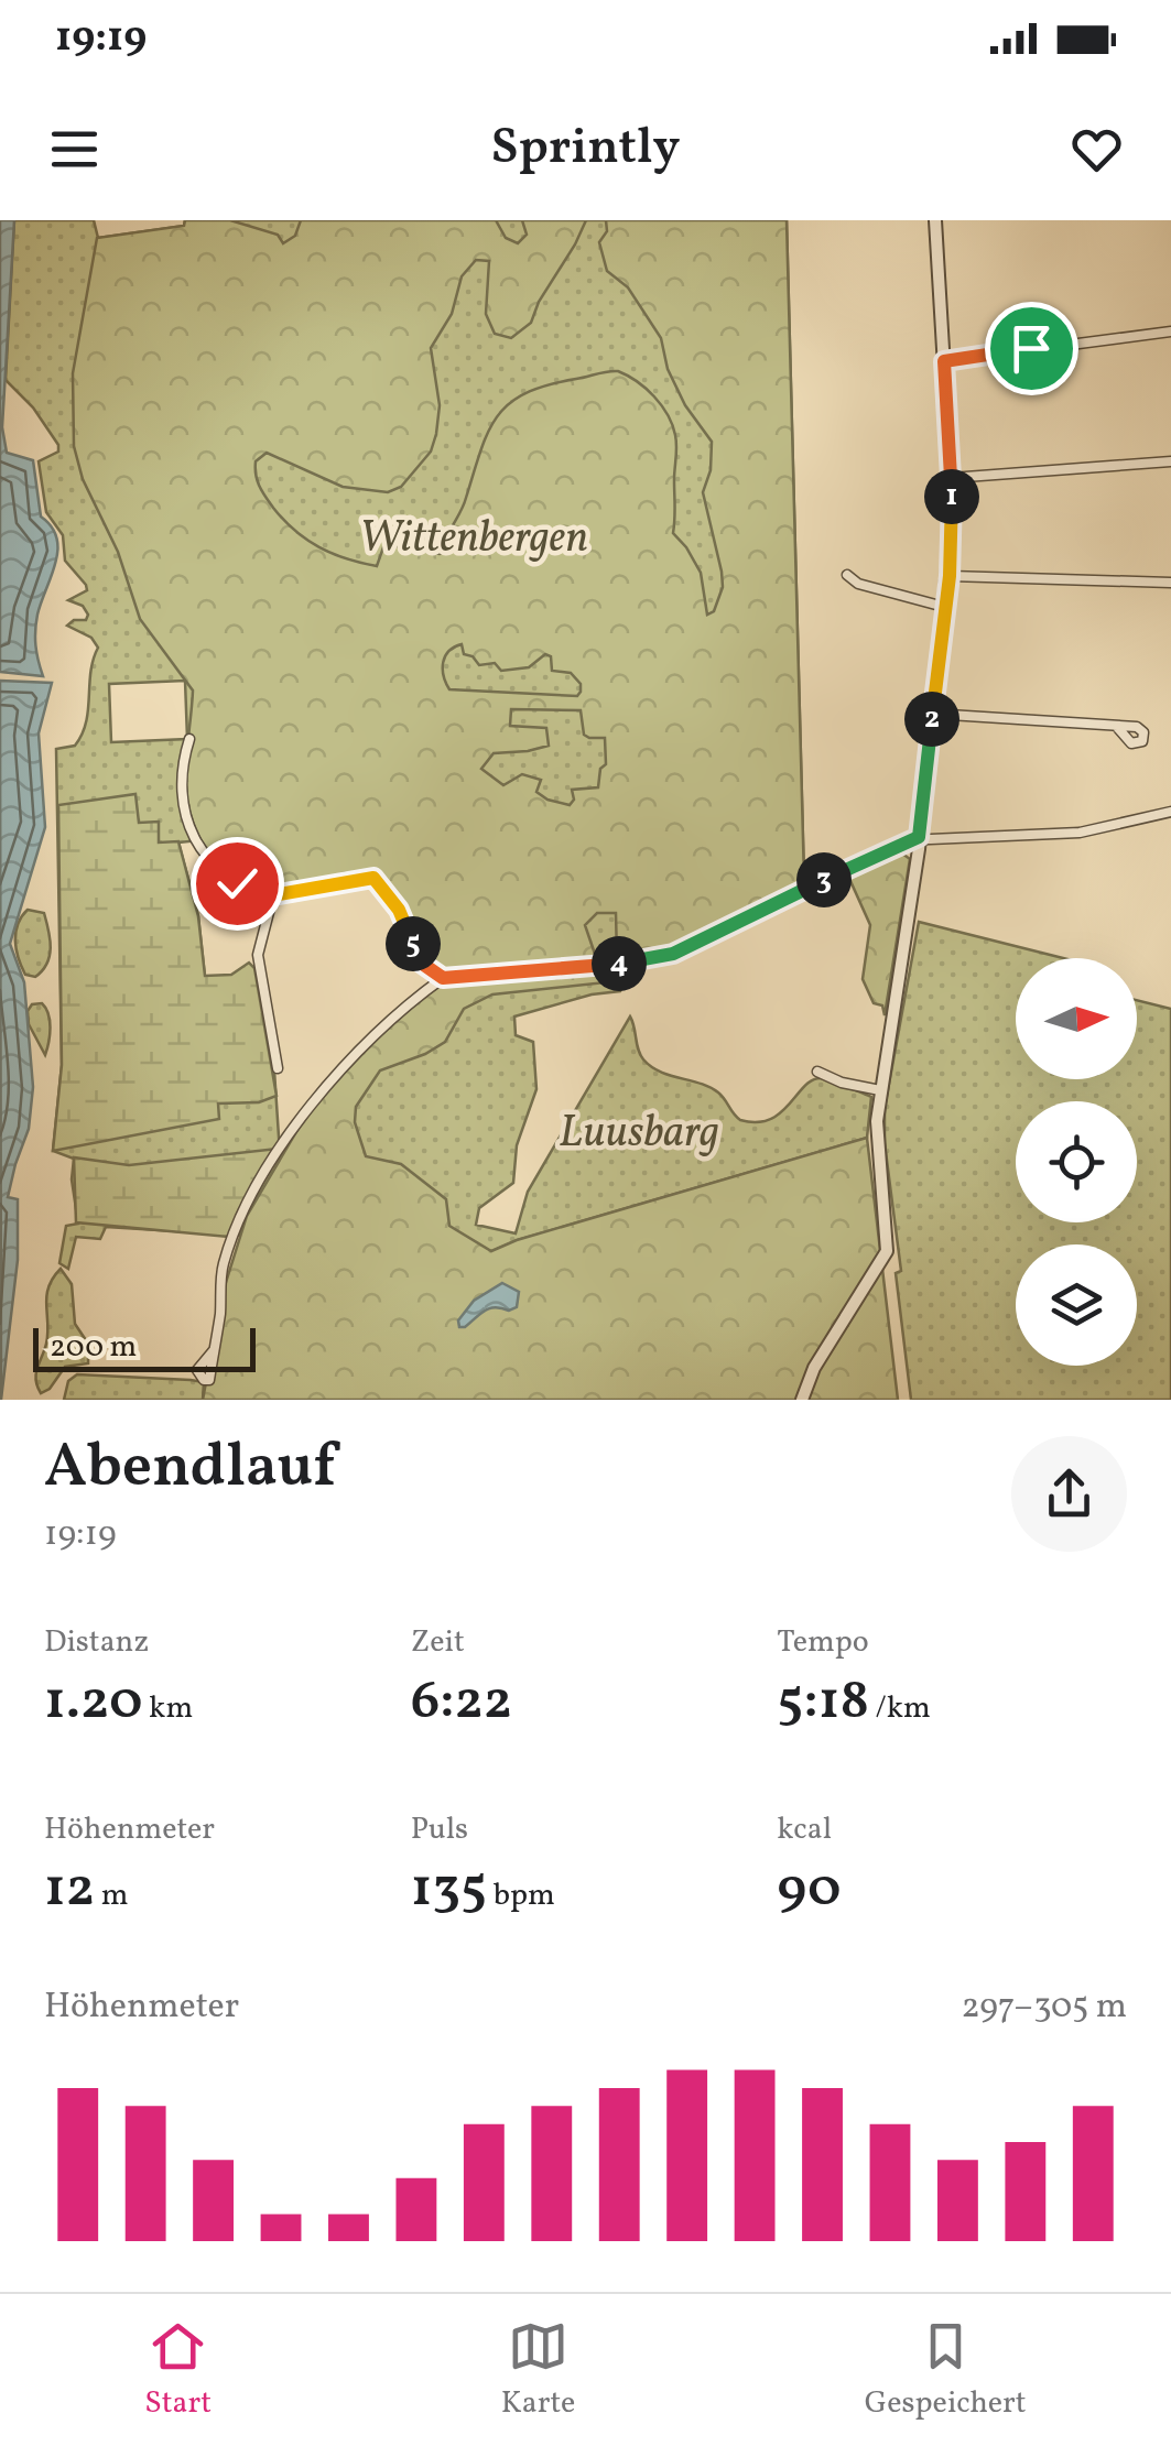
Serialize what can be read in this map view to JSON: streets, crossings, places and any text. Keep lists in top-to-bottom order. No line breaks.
{"parks":["Wittenbergen","Luusbarg"],"scale_bar":"200 m","north":"right","page":{"status":"19:19","header":"Sprintly","pins":["1","2","3","5","4"],"scale":"200 m","heading":["Abendlauf","19:19"],"stats":[["Distanz","1.20 km"],["Zeit","6:22"],["Tempo","5:18 /km"],["Höhenmeter","12 m"],["Puls","135 bpm"],["kcal","90"]],"chart":["Höhenmeter","297–305 m"],"tabs":["Start","Karte","Gespeichert"]}}
